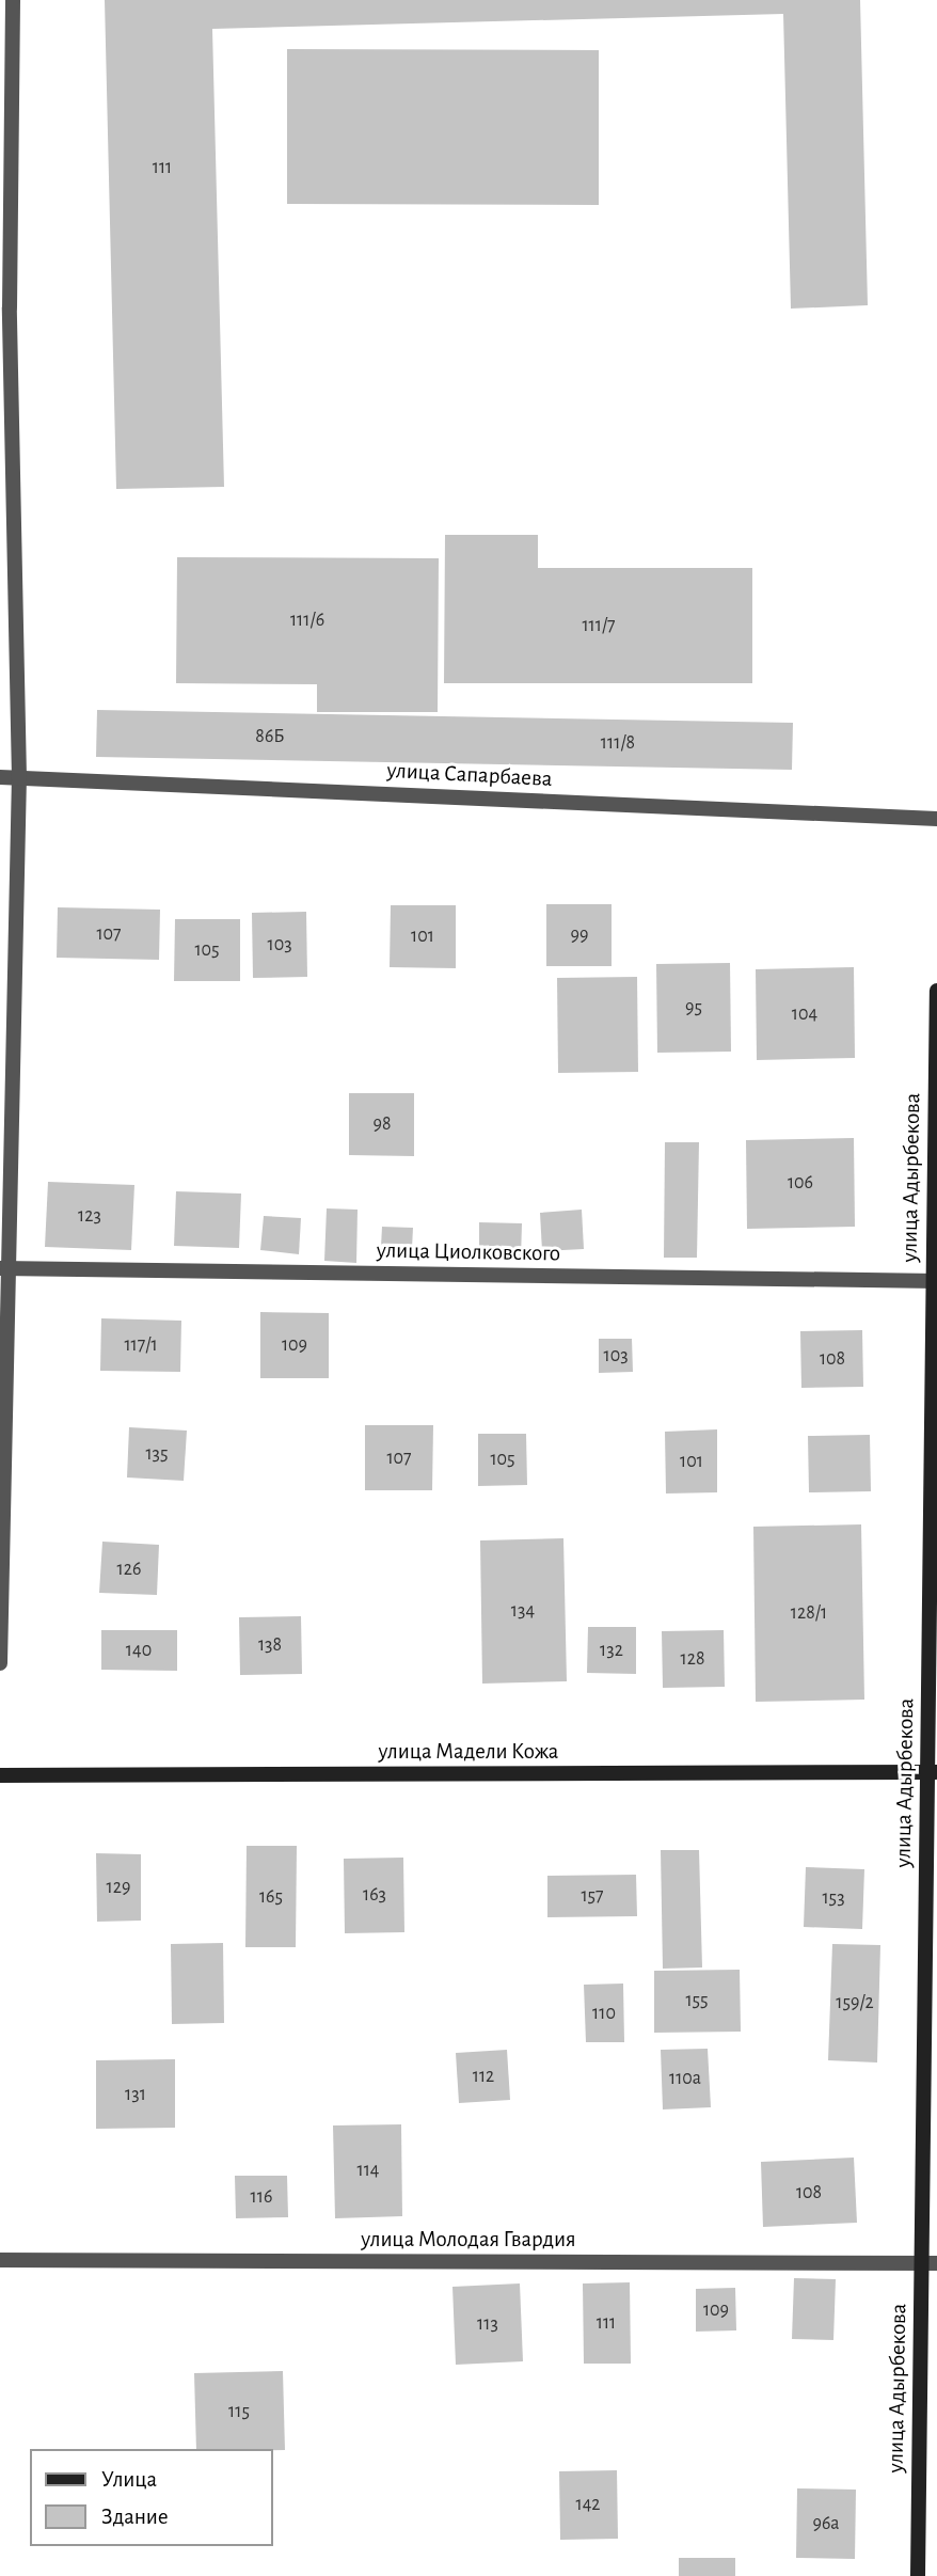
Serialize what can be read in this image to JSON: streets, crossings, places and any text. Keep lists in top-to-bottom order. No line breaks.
{"streets":{"main road":["улица Адырбекова","улица Мадели Кожа"],"street":["улица Сапарбаева","улица Циолковского","улица Молодая Гвардия"]},"crossings":[["улица Адырбекова","улица Циолковского"],["улица Адырбекова","улица Мадели Кожа"],["улица Адырбекова","улица Молодая Гвардия"]],"house_numbers":["111","111/6","111/7","86Б","111/8","107","99","101","103","105","95","104","98","106","123","117/1","109","103","108","135","107","105","101","126","134","128/1","138","140","132","128","129","163","157","165","153","155","159/2","110","112","110а","131","114","108","116","109","111","113","115","142","96а"],"legend":["Улица","Здание"]}
